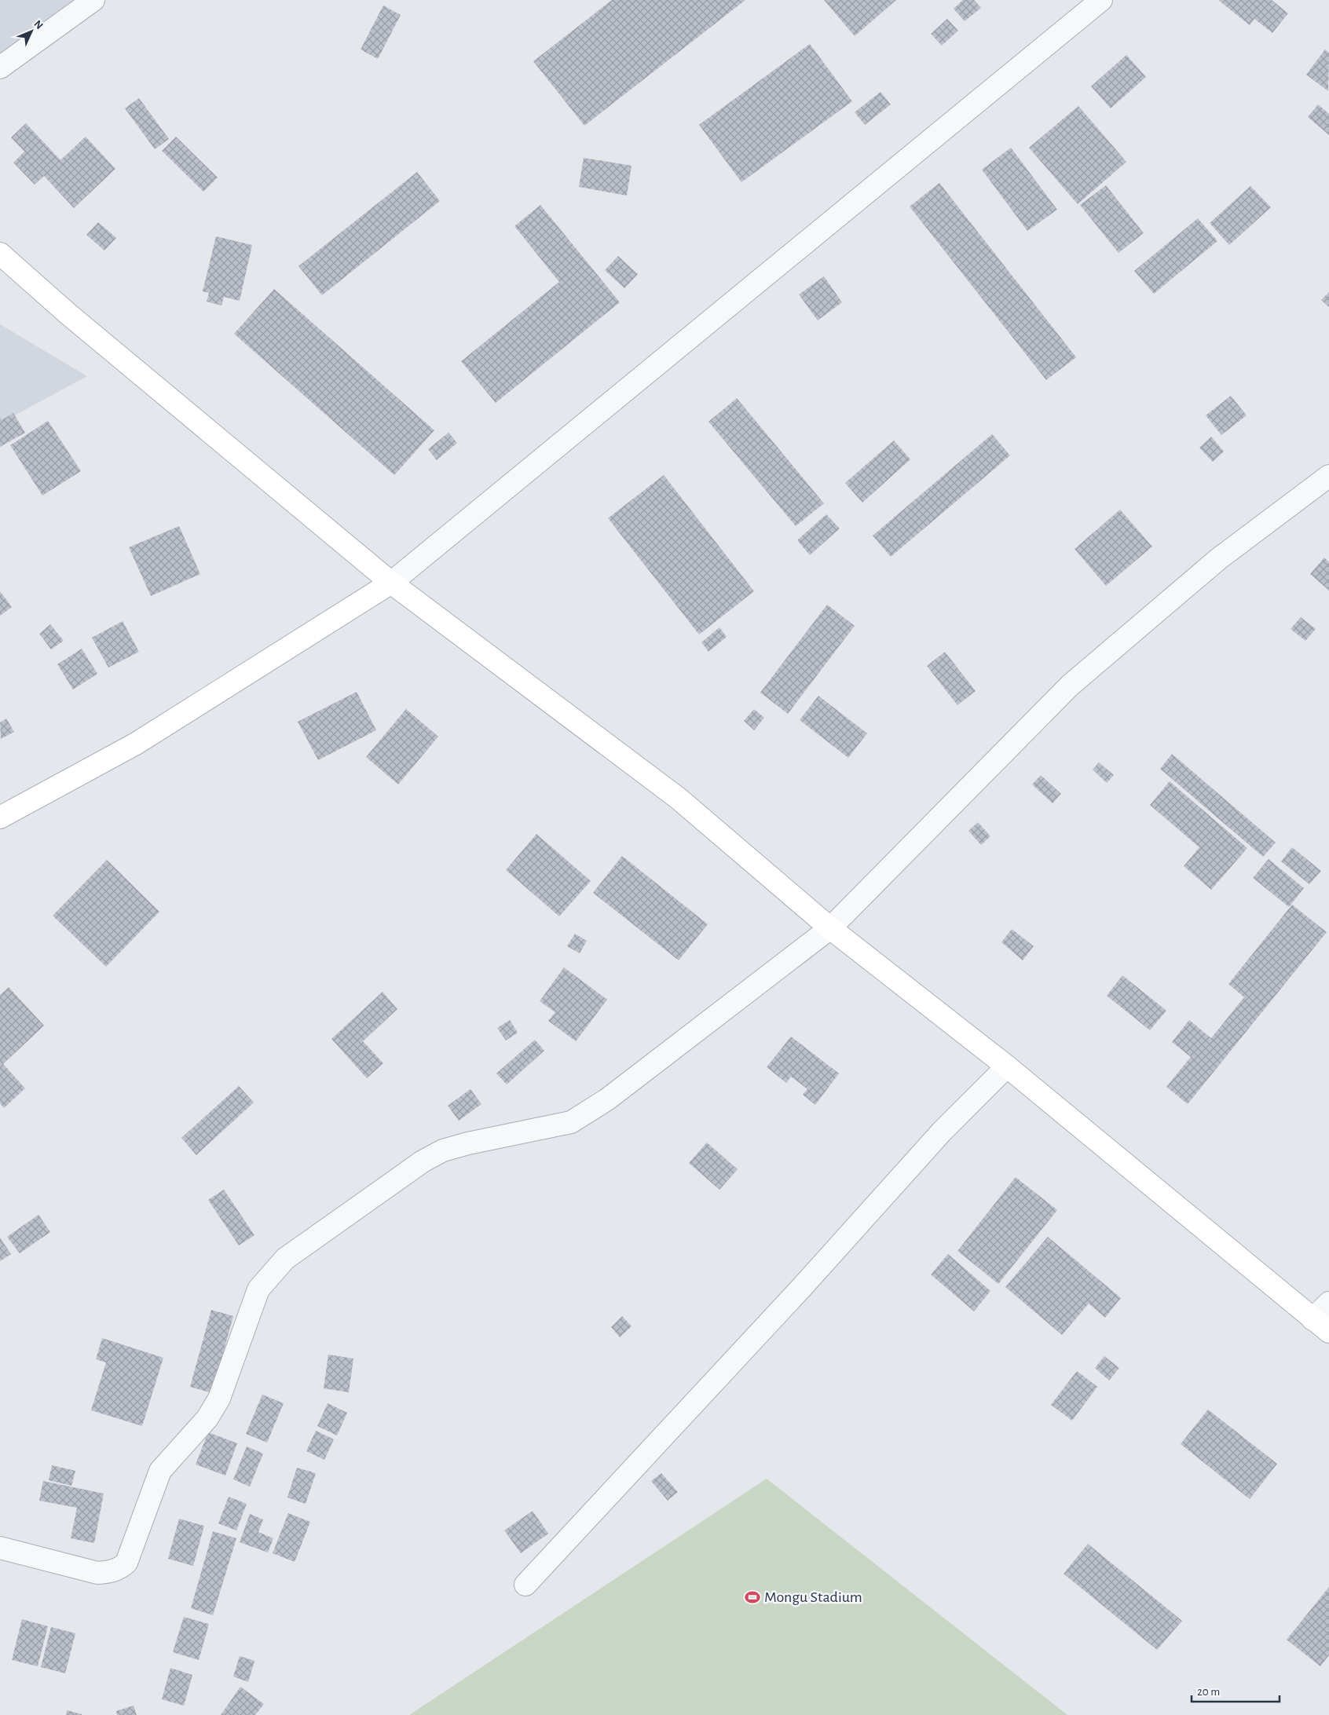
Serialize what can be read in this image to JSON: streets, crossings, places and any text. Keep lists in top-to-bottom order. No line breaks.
{"places":{"sports":["Mongu Stadium"]},"scale_bar":"20 m","north":"top right"}
